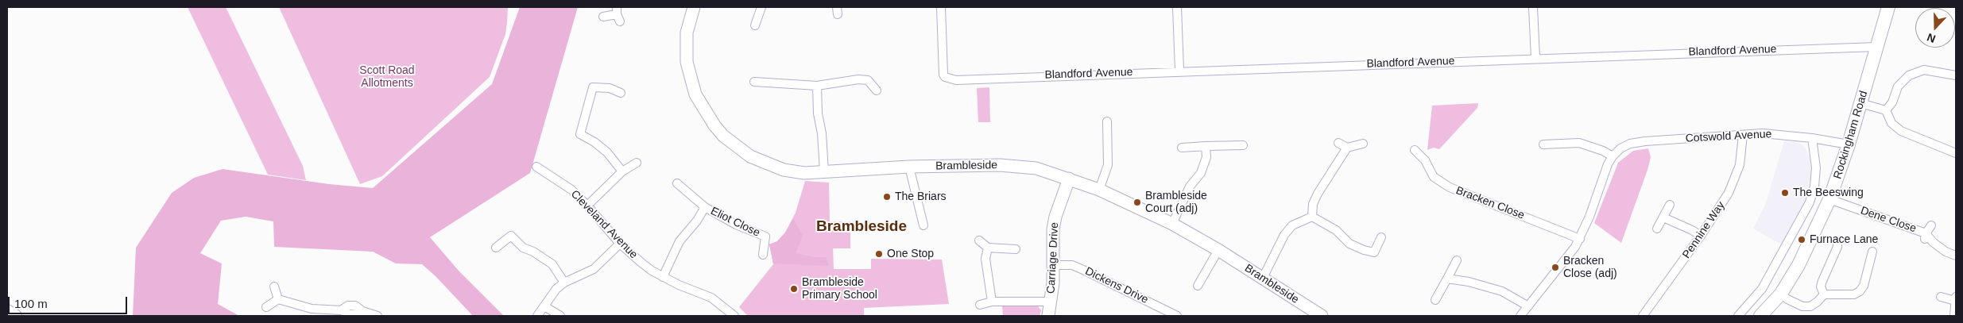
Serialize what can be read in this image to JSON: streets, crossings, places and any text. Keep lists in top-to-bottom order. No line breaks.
{"streets":{"main road":["Rockingham Road"],"street":["Blandford Avenue","Cotswold Avenue","Brambleside","Bracken Close","Dene Close","Eliot Close","Cleveland Avenue","Pennine Way","Carriage Drive","Dickens Drive"]},"crossings":[["Blandford Avenue","Rockingham Road"],["Rockingham Road","Cotswold Avenue"],["Rockingham Road","Dene Close"],["Cotswold Avenue","Pennine Way"],["Brambleside","Carriage Drive"],["Eliot Close","Cleveland Avenue"],["Carriage Drive","Dickens Drive"]],"districts":["Brambleside"],"parks":["Scott Road Allotments"],"places":["The Beeswing","The Briars","Brambleside Court (adj)","Furnace Lane","One Stop","Bracken Close (adj)","Brambleside Primary School"],"scale_bar":"100 m","north":"bottom"}
